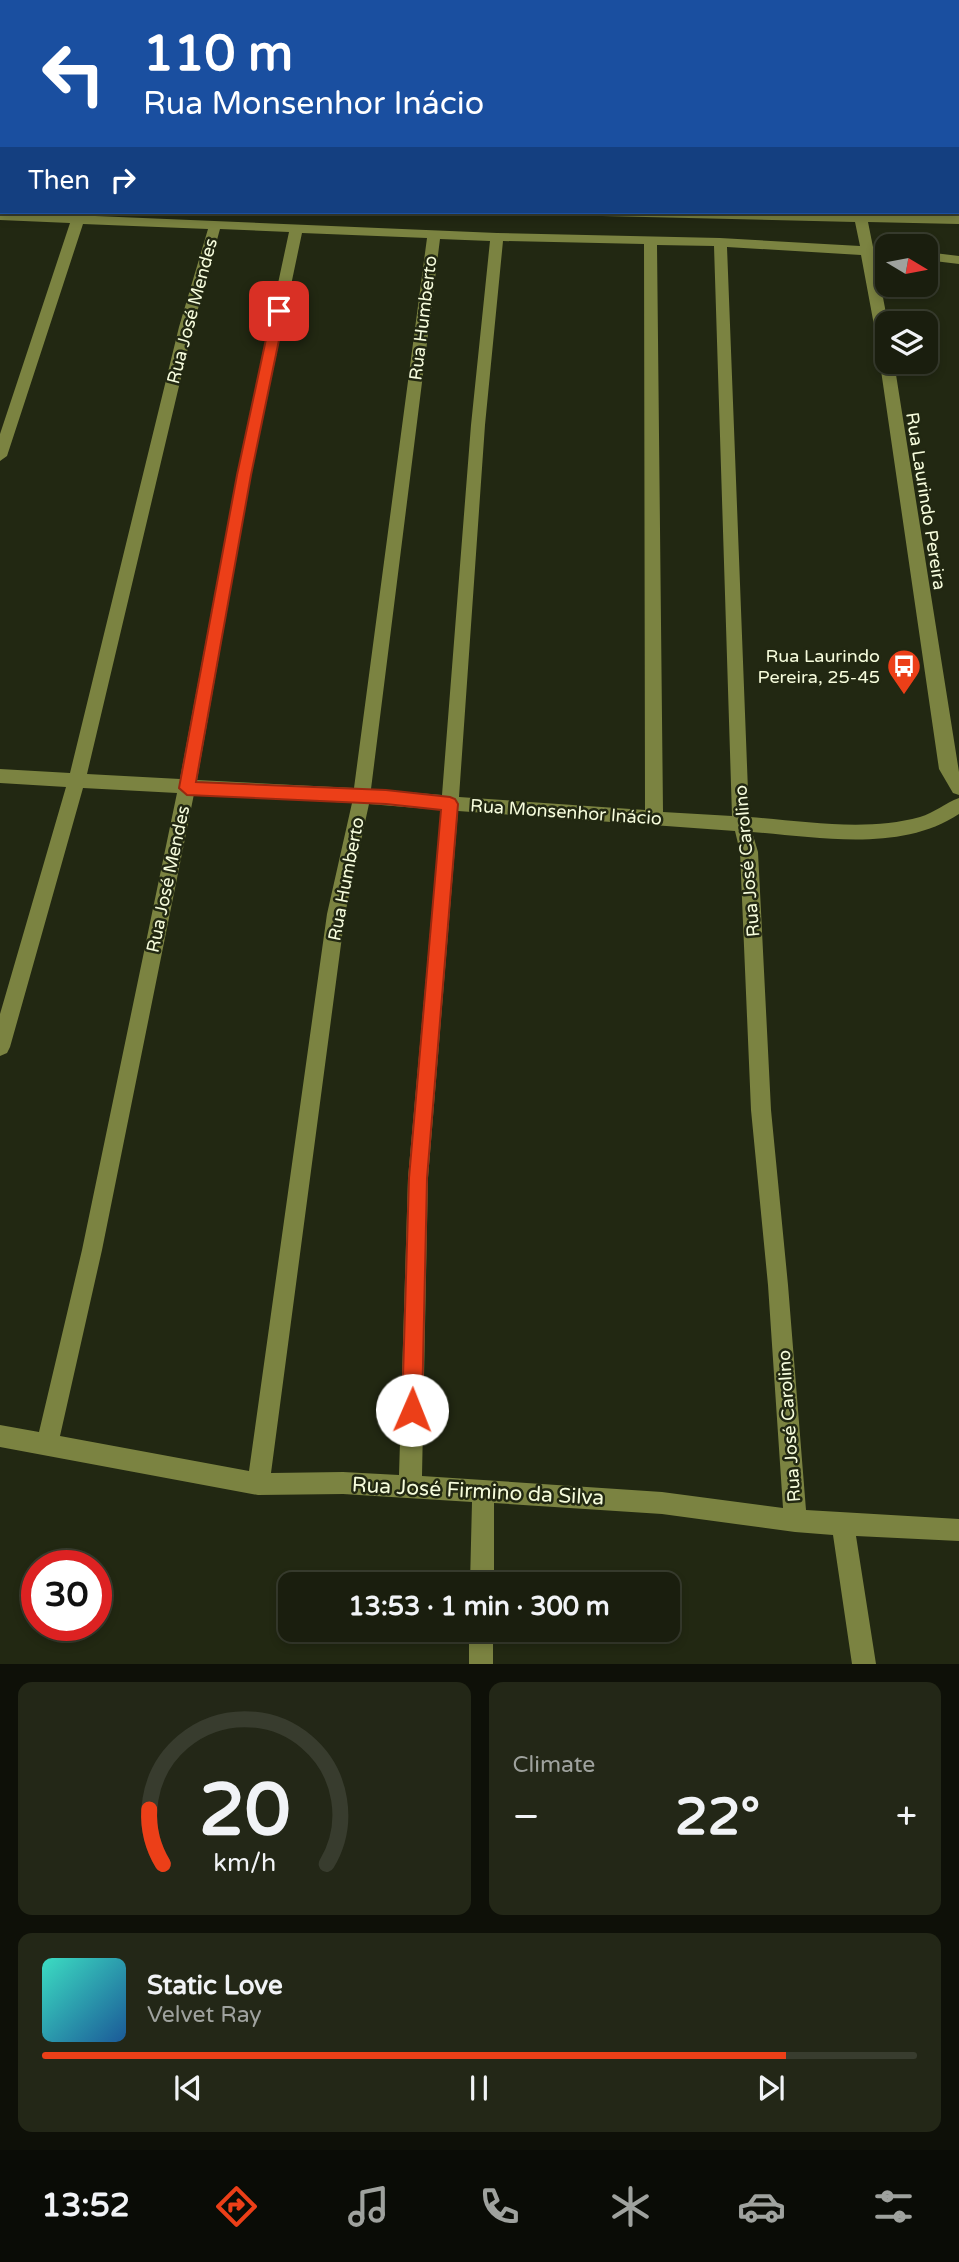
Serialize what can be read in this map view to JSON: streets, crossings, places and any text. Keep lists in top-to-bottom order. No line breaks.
{"streets":{"street":["Rua José Mendes","Rua Humberto","Rua Laurindo Pereira","Rua Monsenhor Inácio","Rua José Carolino","Rua José Firmino da Silva"]},"crossings":[["Rua José Mendes","Rua Monsenhor Inácio"],["Rua José Mendes","Rua José Firmino da Silva"],["Rua Humberto","Rua Monsenhor Inácio"],["Rua Humberto","Rua José Firmino da Silva"],["Rua Monsenhor Inácio","Rua José Carolino"],["Rua José Carolino","Rua José Firmino da Silva"]],"places":{"bus stop":["Rua Laurindo Pereira, 25-45"]},"north":"right","page":{"turn":["110 m","Rua Monsenhor Inácio"],"then":"Then","limit":"30","trip":"13:53 · 1 min · 300 m","tile":"Climate","heat":["−","22°","+"],"song":["Static Love","Velvet Ray"],"tabs":"13:52","gauge":["20","km/h"]}}
